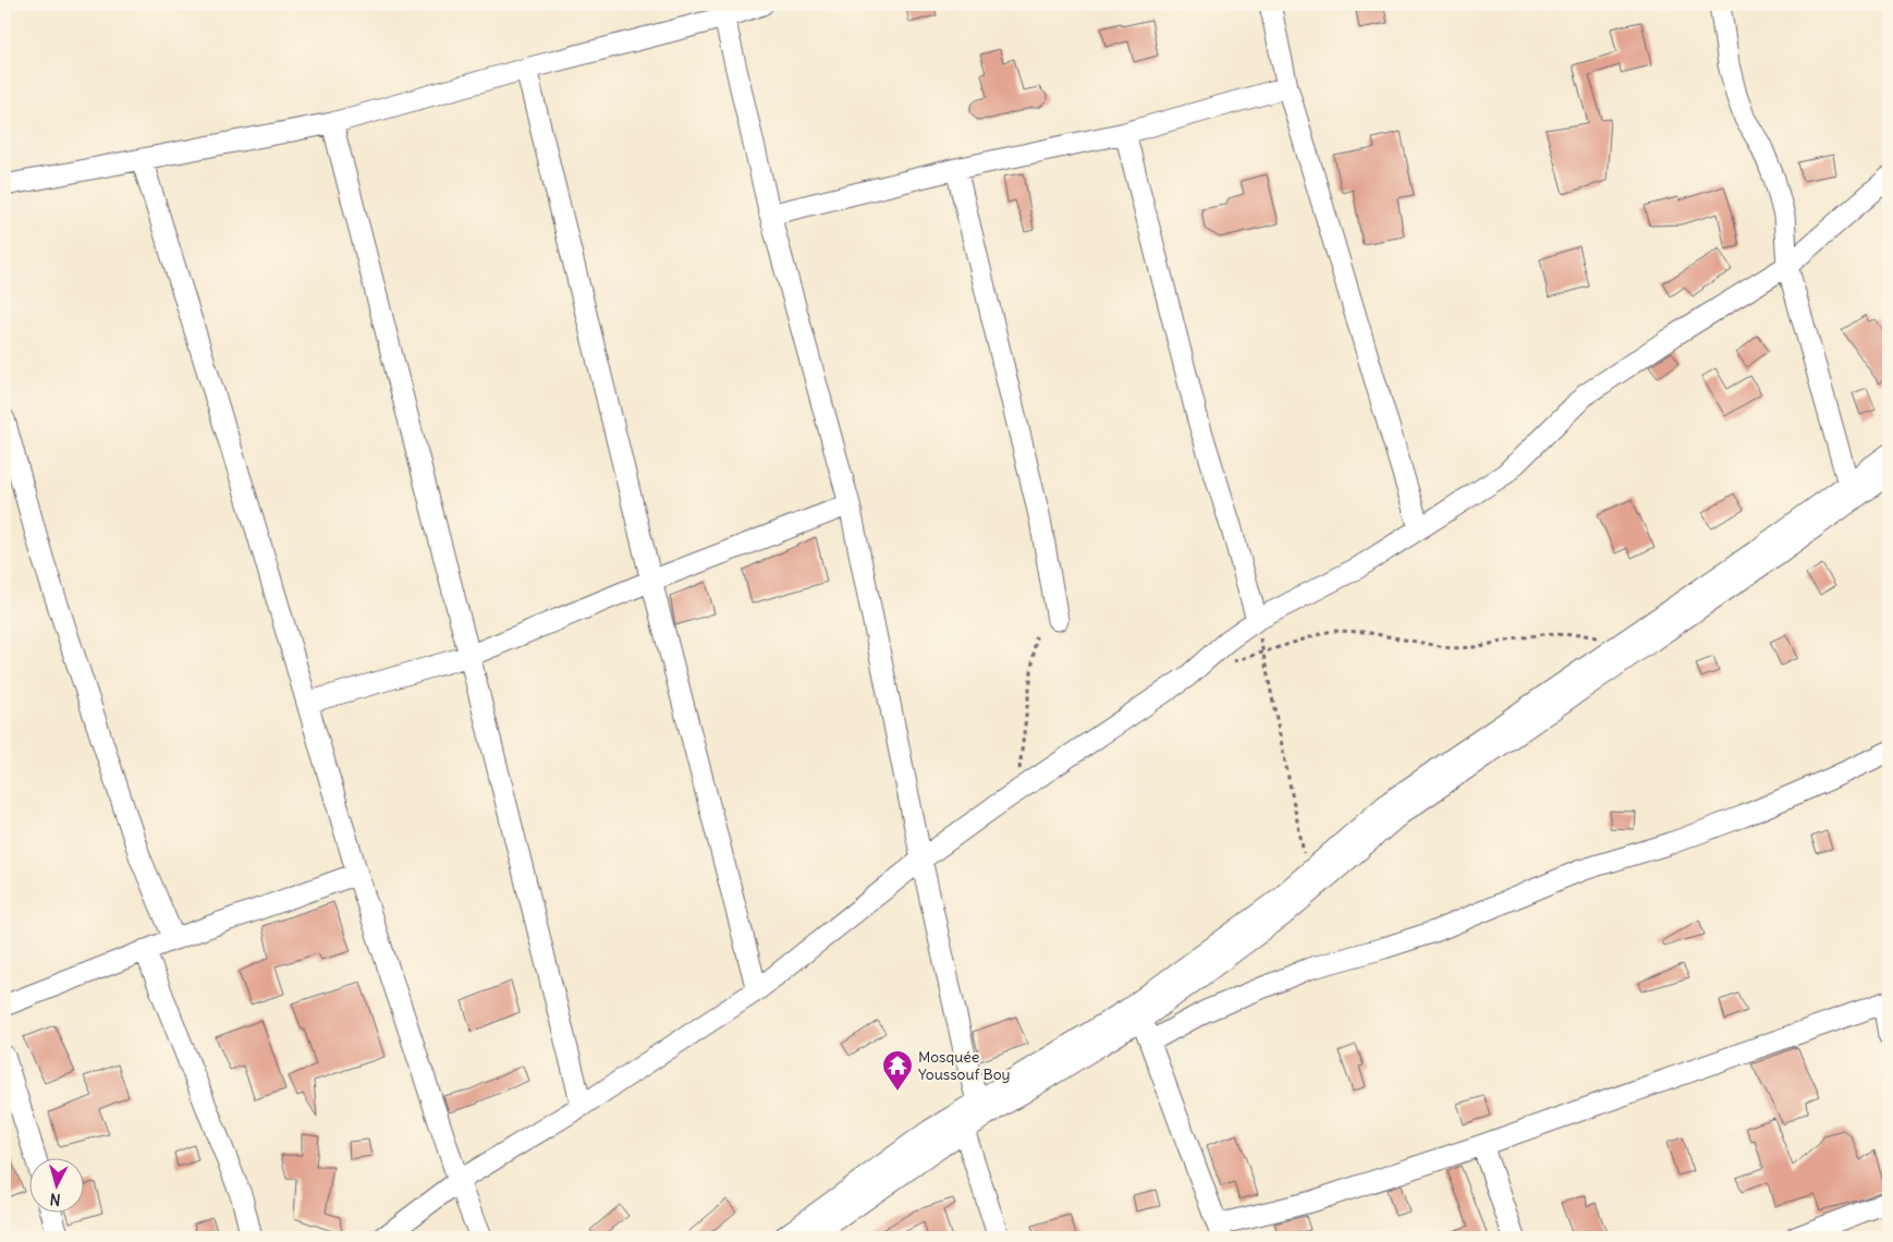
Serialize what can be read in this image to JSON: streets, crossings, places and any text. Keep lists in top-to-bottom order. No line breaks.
{"places":{"temple":["Mosquée Youssouf Boy"]},"north":"bottom"}
